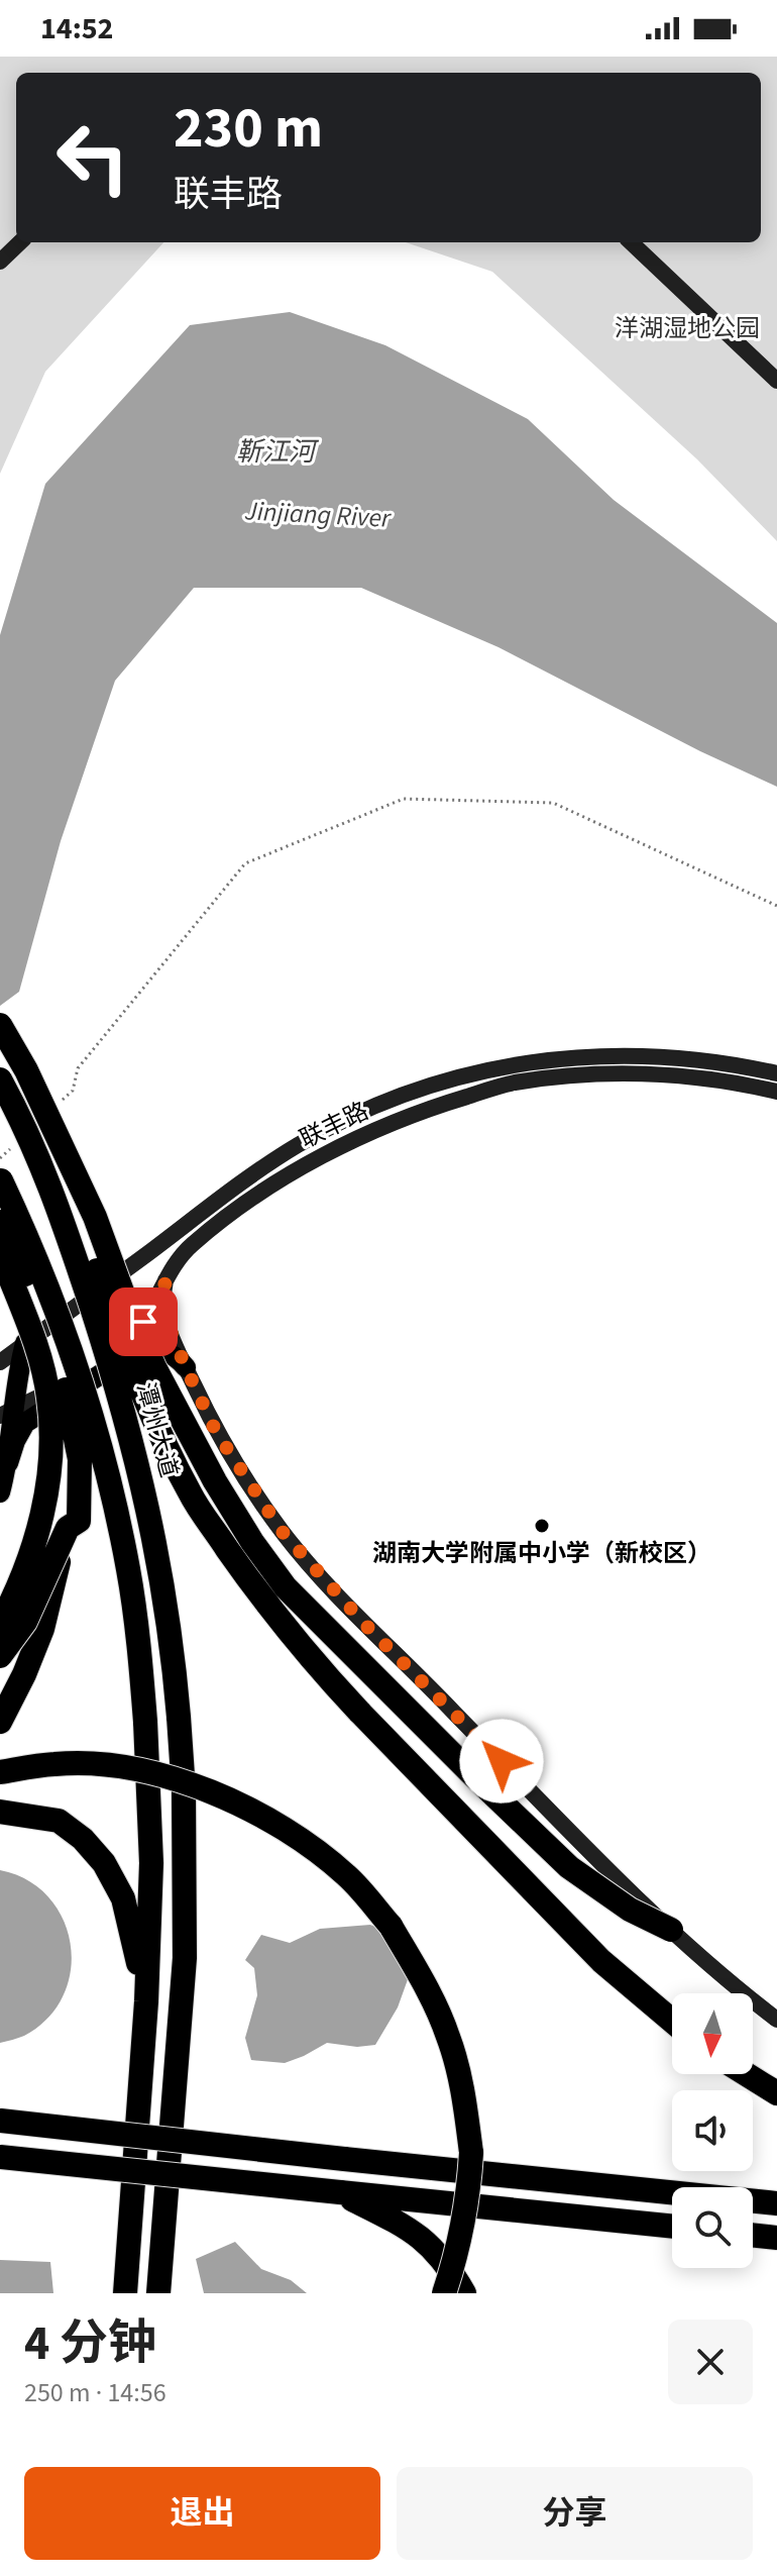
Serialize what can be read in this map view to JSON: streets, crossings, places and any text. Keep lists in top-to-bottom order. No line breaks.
{"streets":{"highway":["潭州大道"],"main road":["联丰路"]},"water":["靳江河","Jinjiang River"],"parks":["洋湖湿地公园"],"places":["湖南大学附属中小学（新校区）"],"north":"bottom","page":{"status":"14:52","turn":["230 m","联丰路"],"heading":["4 分钟","250 m · 14:56"],"buttons":["退出","分享"]}}
